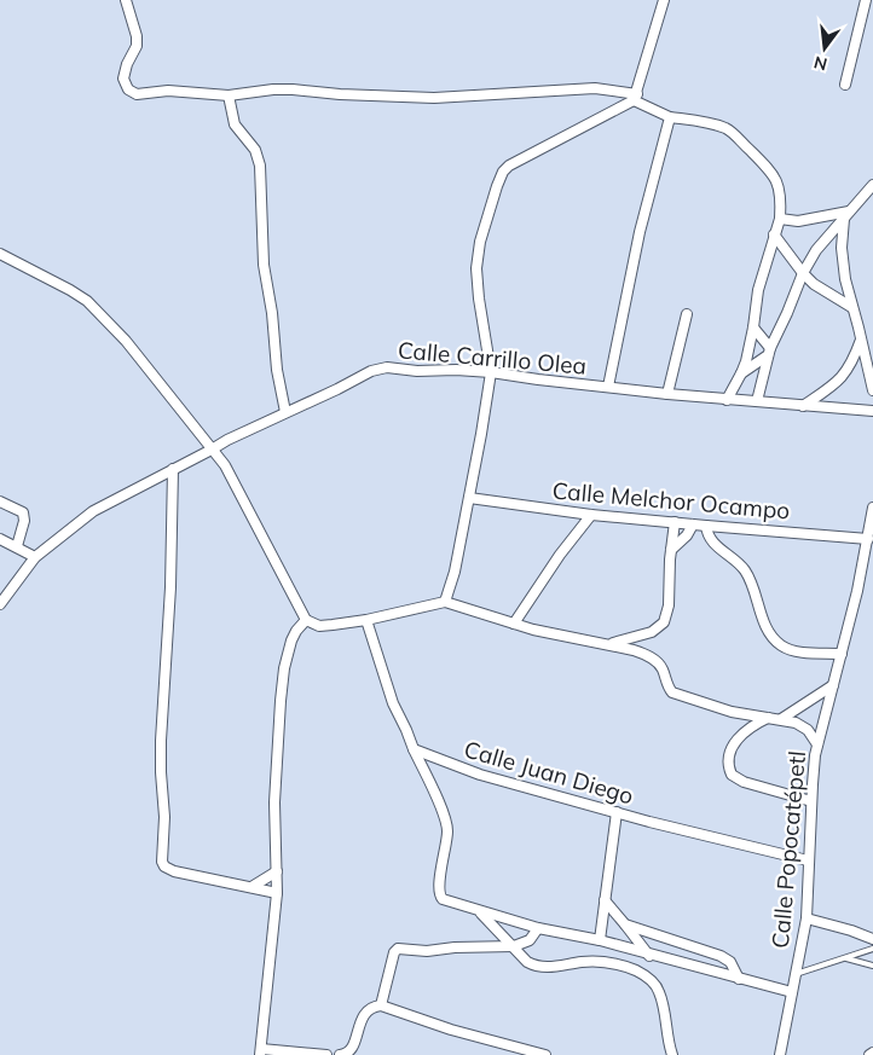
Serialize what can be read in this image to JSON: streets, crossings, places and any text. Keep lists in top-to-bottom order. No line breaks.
{"streets":{"street":["Calle Carrillo Olea","Calle Melchor Ocampo","Calle Juan Diego","Calle Popocatépetl"]},"crossings":[["Calle Melchor Ocampo","Calle Popocatépetl"],["Calle Juan Diego","Calle Popocatépetl"]],"north":"bottom"}
